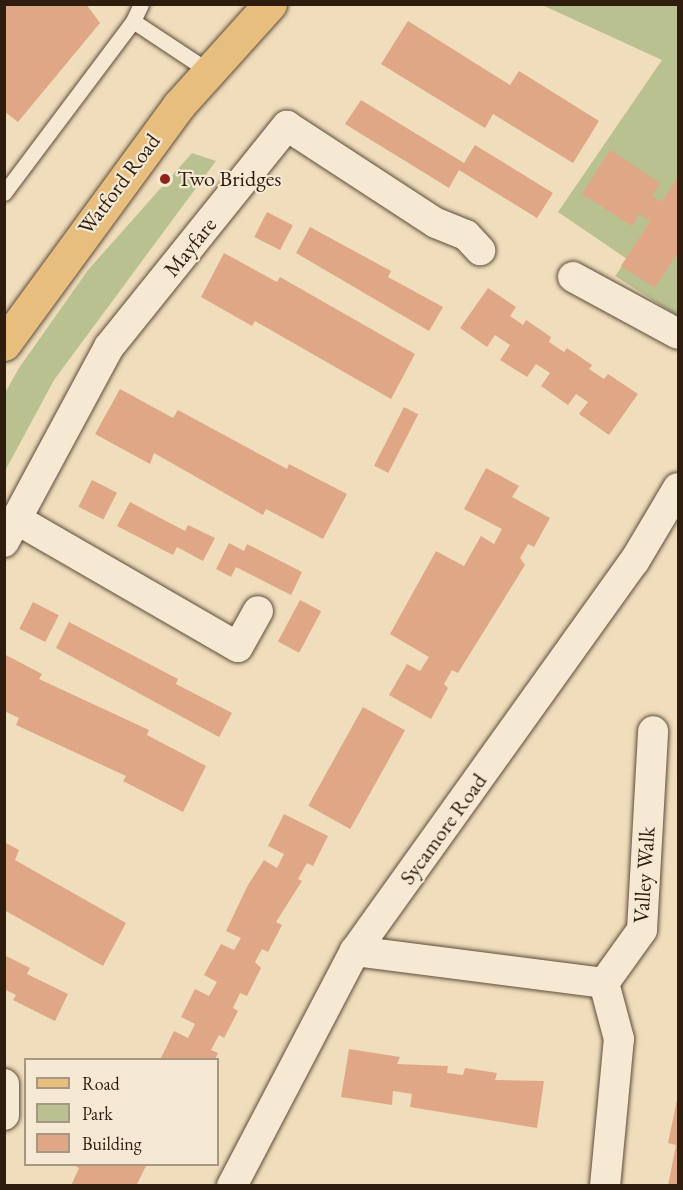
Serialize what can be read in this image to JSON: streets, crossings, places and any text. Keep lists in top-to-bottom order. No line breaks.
{"streets":{"main road":["Watford Road"],"street":["Mayfare","Sycamore Road","Valley Walk"]},"places":["Two Bridges"],"legend":["Road","Park","Building"]}
